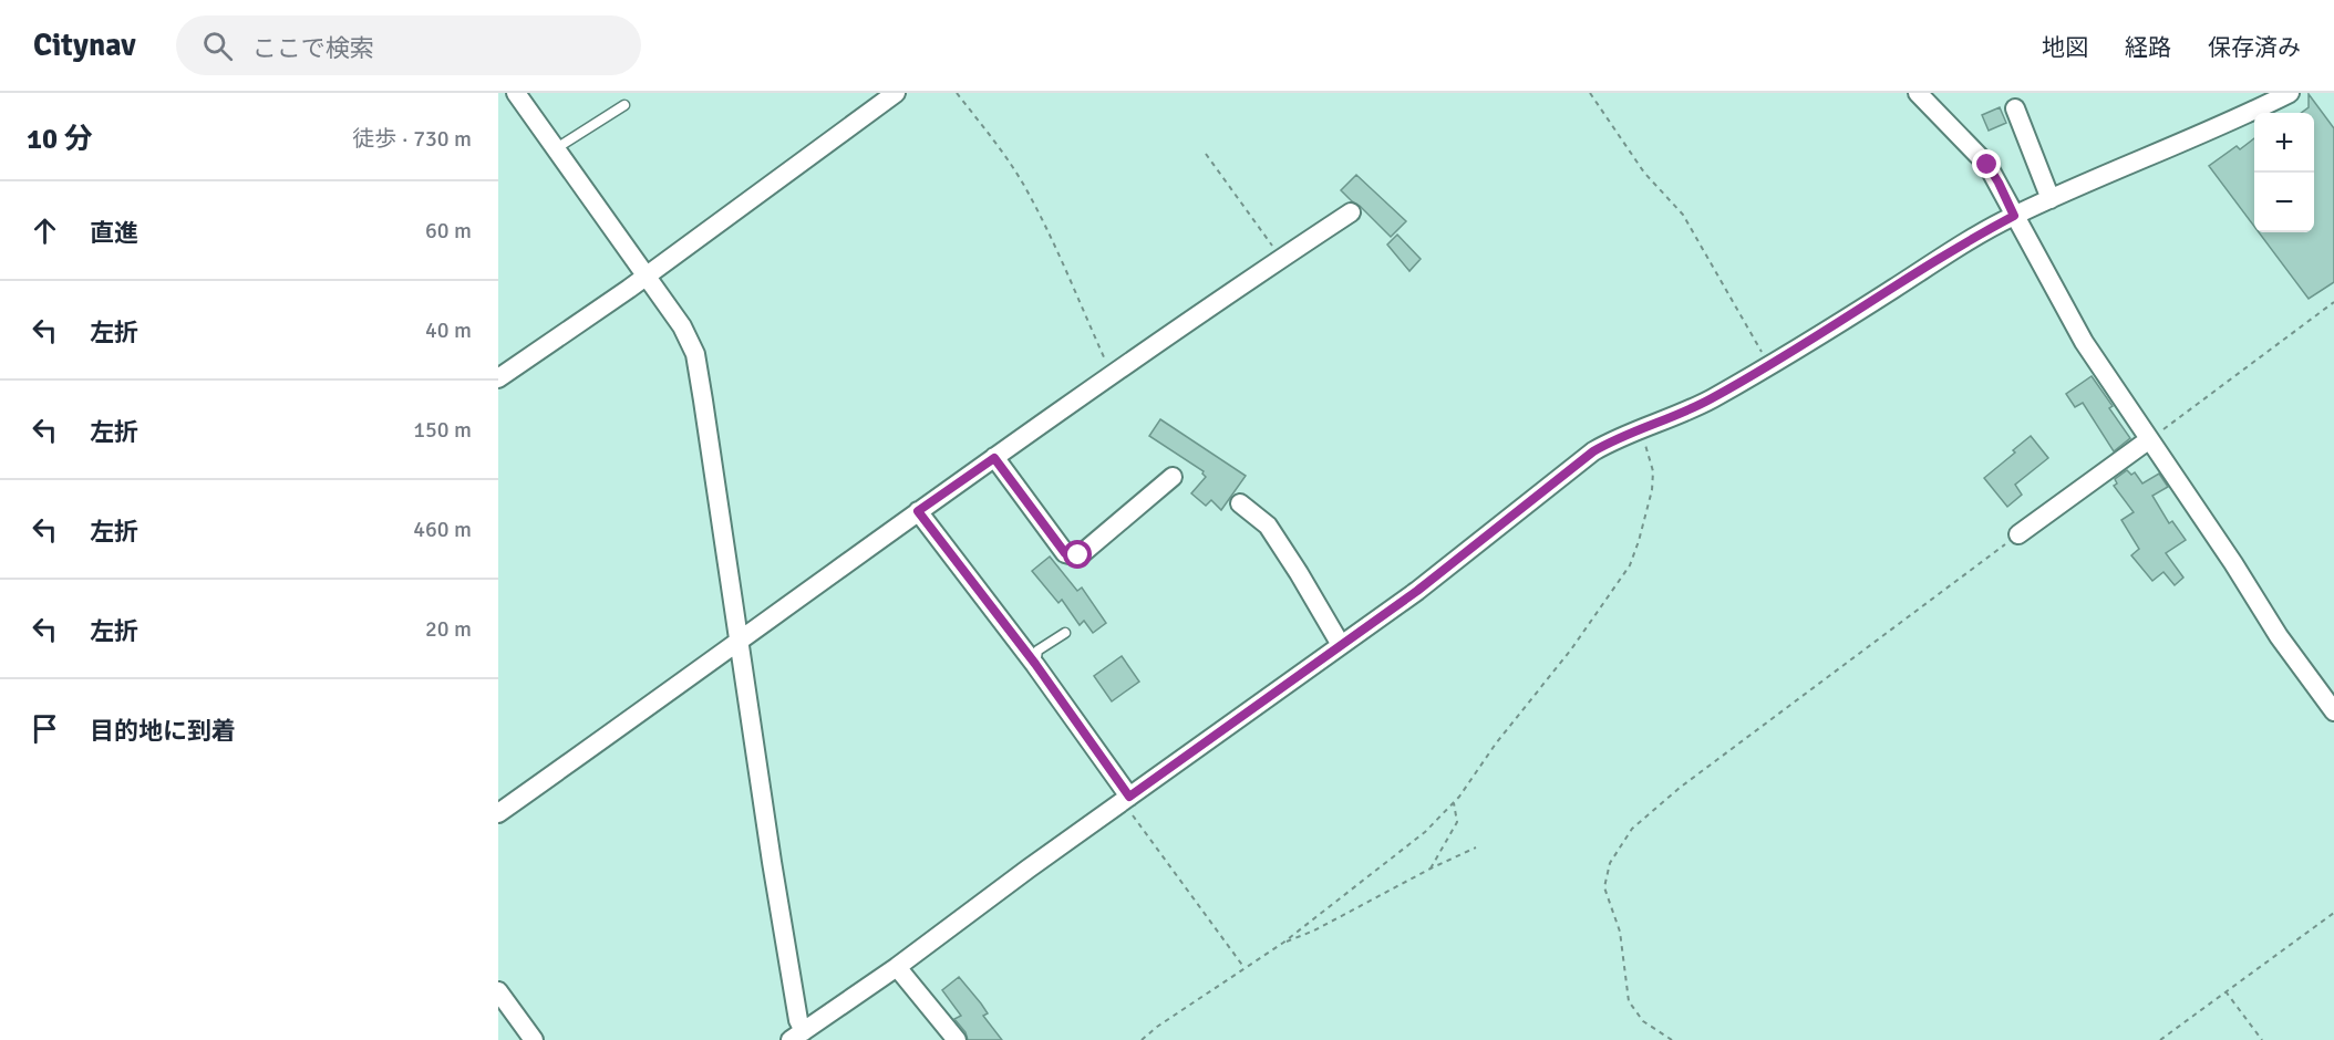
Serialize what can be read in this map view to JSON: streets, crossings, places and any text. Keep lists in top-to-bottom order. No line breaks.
{"page":{"header":"Citynav","search":"ここで検索","nav":["地図","経路","保存済み"],"heading":["10 分","徒歩 · 730 m"],"map_buttons":["+","−"],"list":[["直進","60 m"],["左折","40 m"],["左折","150 m"],["左折","460 m"],["左折","20 m"],"目的地に到着"]}}
